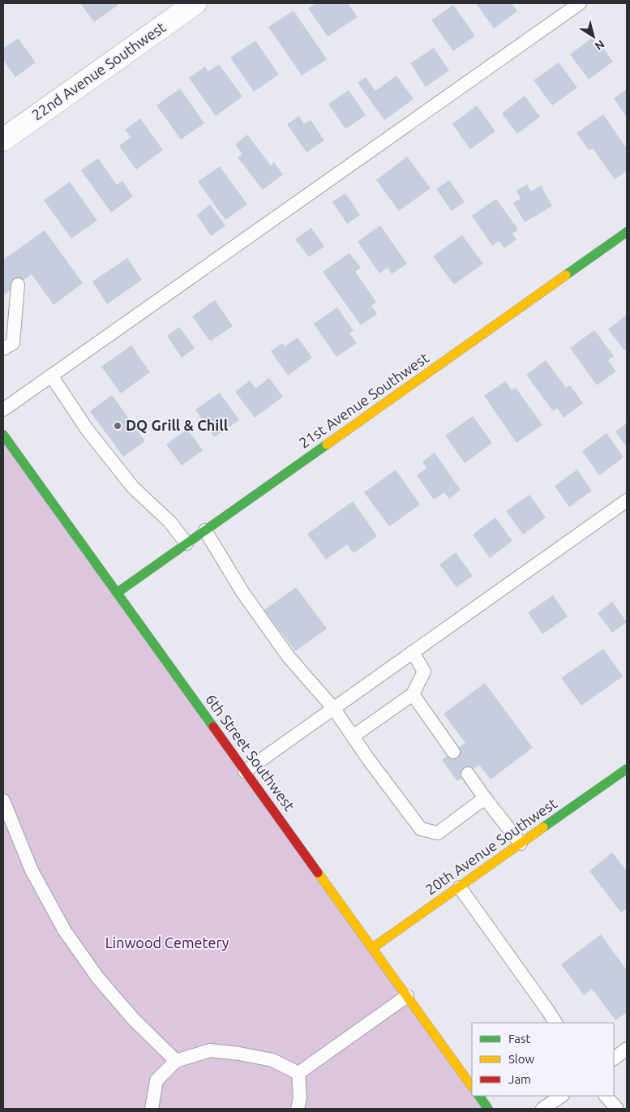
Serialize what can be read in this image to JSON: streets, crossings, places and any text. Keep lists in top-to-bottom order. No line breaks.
{"streets":{"street":["22nd Avenue Southwest","21st Avenue Southwest","6th Street Southwest","20th Avenue Southwest"]},"crossings":[["21st Avenue Southwest","6th Street Southwest"],["6th Street Southwest","20th Avenue Southwest"]],"parks":["Linwood Cemetery"],"places":["DQ Grill & Chill"],"legend":["Fast","Slow","Jam"],"north":"bottom right"}
